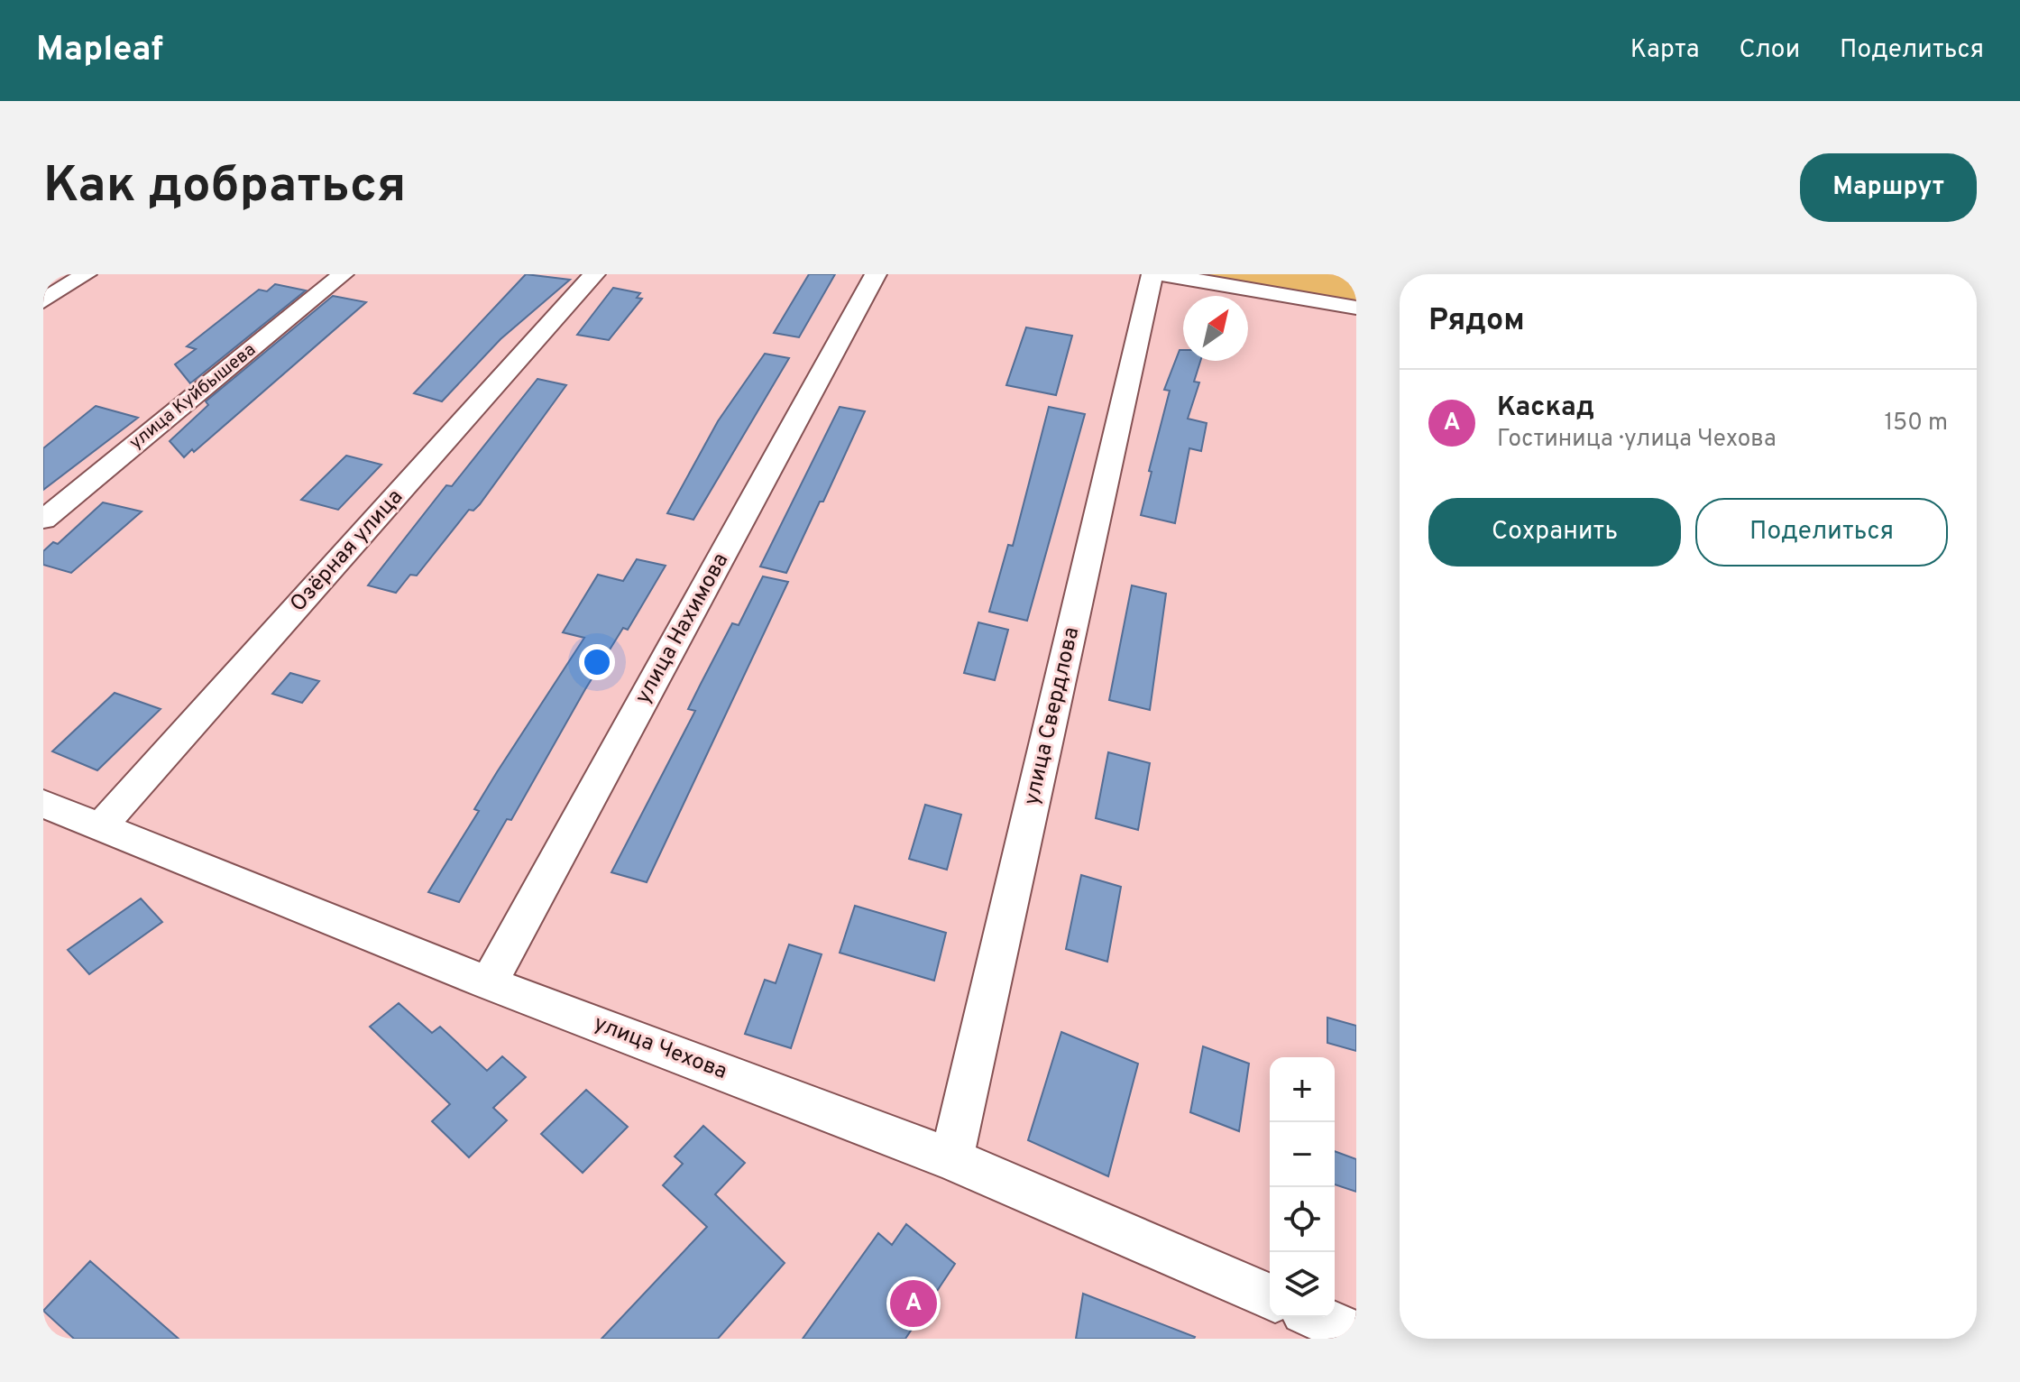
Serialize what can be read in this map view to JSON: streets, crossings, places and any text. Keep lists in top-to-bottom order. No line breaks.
{"streets":{"street":["улица Куйбышева","Озёрная улица","улица Нахимова","улица Свердлова","улица Чехова"]},"crossings":[["Озёрная улица","улица Чехова"],["улица Нахимова","улица Чехова"],["улица Свердлова","улица Чехова"]],"north":"top right","page":{"header":"Mapleaf","nav":["Карта","Слои","Поделиться"],"buttons":["Маршрут",["Сохранить","Поделиться"]],"title":"Как добраться","heading":"Рядом","list":[{"mark":"A","name":"Каскад","note":"Гостиница · улица Чехова","value":"150 m"}],"map_buttons":["+","−"],"pins":"A"}}
